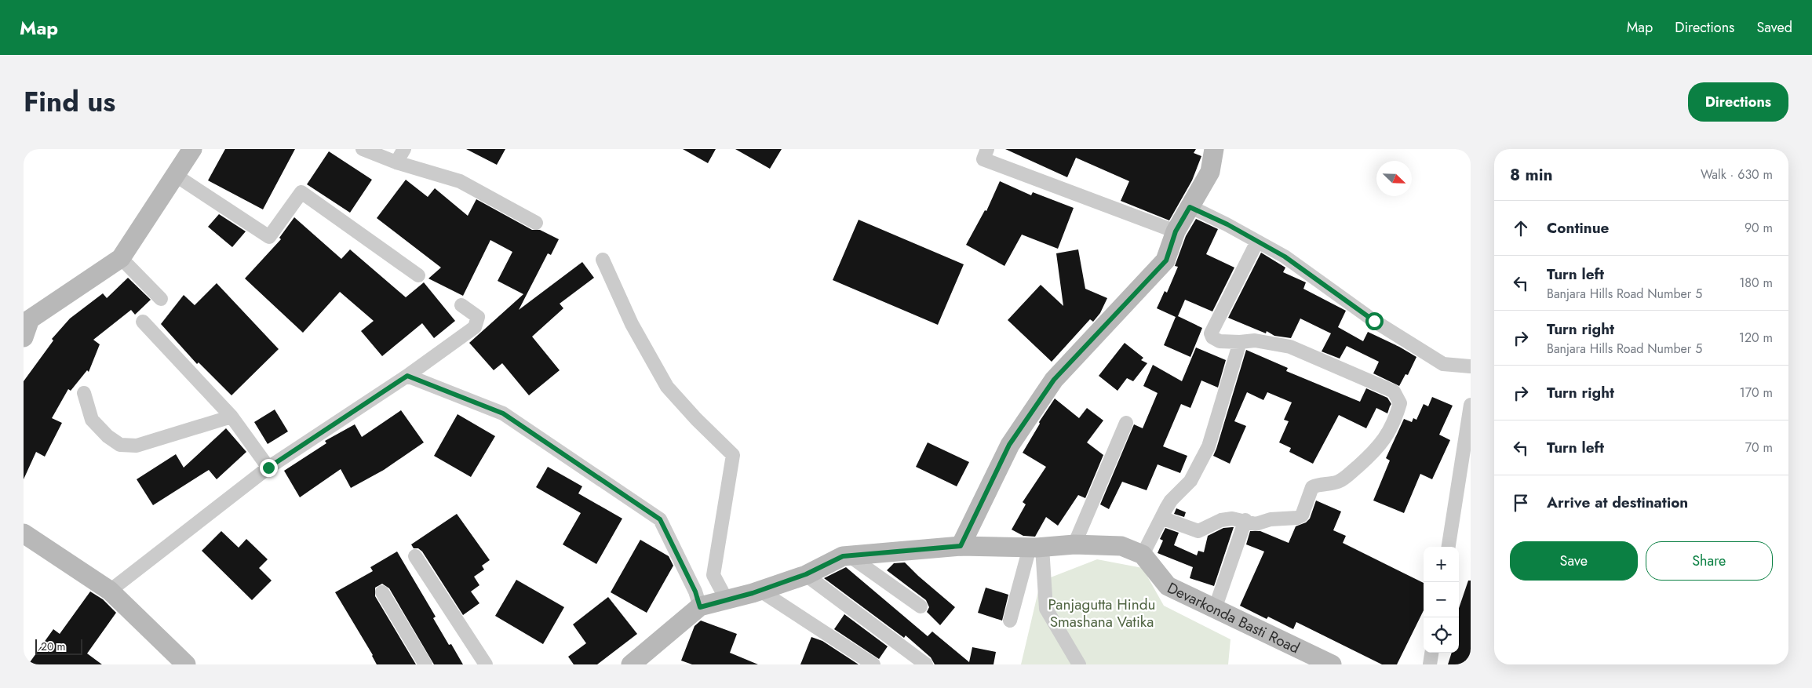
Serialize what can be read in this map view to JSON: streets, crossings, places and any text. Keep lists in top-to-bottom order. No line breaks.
{"streets":{"street":["Devarkonda Basti Road"]},"parks":["Panjagutta Hindu Smashana Vatika"],"scale_bar":"20 m","north":"bottom right","page":{"header":"Map","nav":["Map","Directions","Saved"],"title":"Find us","buttons":["Directions",["Save","Share"]],"heading":["8 min","Walk · 630 m"],"list":[["Continue","90 m"],["Turn left","Banjara Hills Road Number 5","180 m"],["Turn right","Banjara Hills Road Number 5","120 m"],["Turn right","170 m"],["Turn left","70 m"],"Arrive at destination"],"map_buttons":["+","−"],"scale":"20 m"}}
